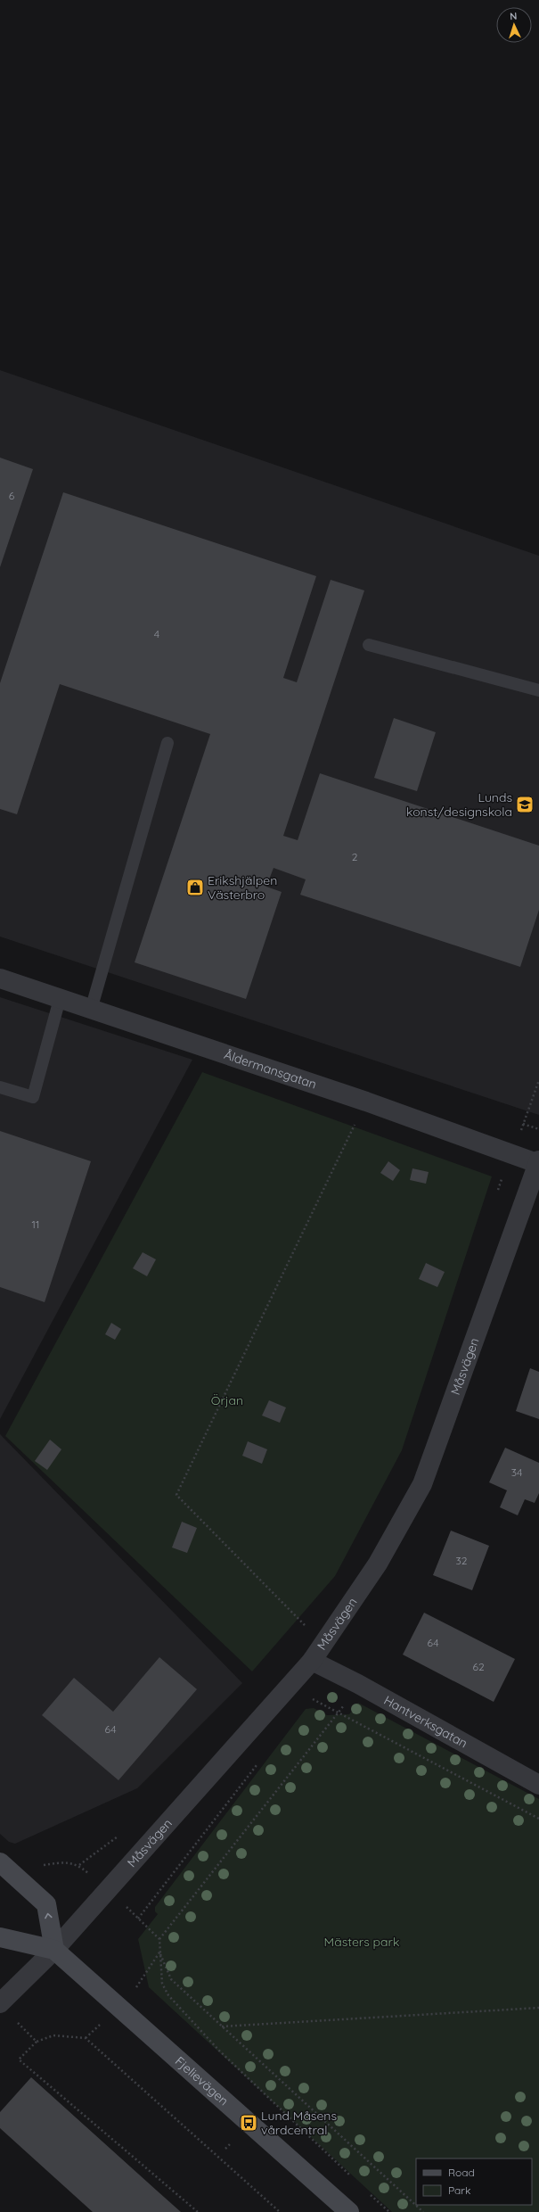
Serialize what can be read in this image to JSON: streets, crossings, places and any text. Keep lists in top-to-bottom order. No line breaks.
{"streets":{"main road":["Fjelievägen"],"street":["Åldermansgatan","Måsvägen","Hantverksgatan"]},"crossings":[["Åldermansgatan","Måsvägen"],["Måsvägen","Hantverksgatan"],["Måsvägen","Fjelievägen"]],"parks":["Örjan","Mästers park"],"places":{"school or university":["Lunds konst/designskola"],"shop":["Erikshjälpen Västerbro"],"bus stop":["Lund Måsens vårdcentral"]},"house_numbers":["6","4","2","11","34","32","64","62","64"],"legend":["Road","Park"],"north":"top"}
